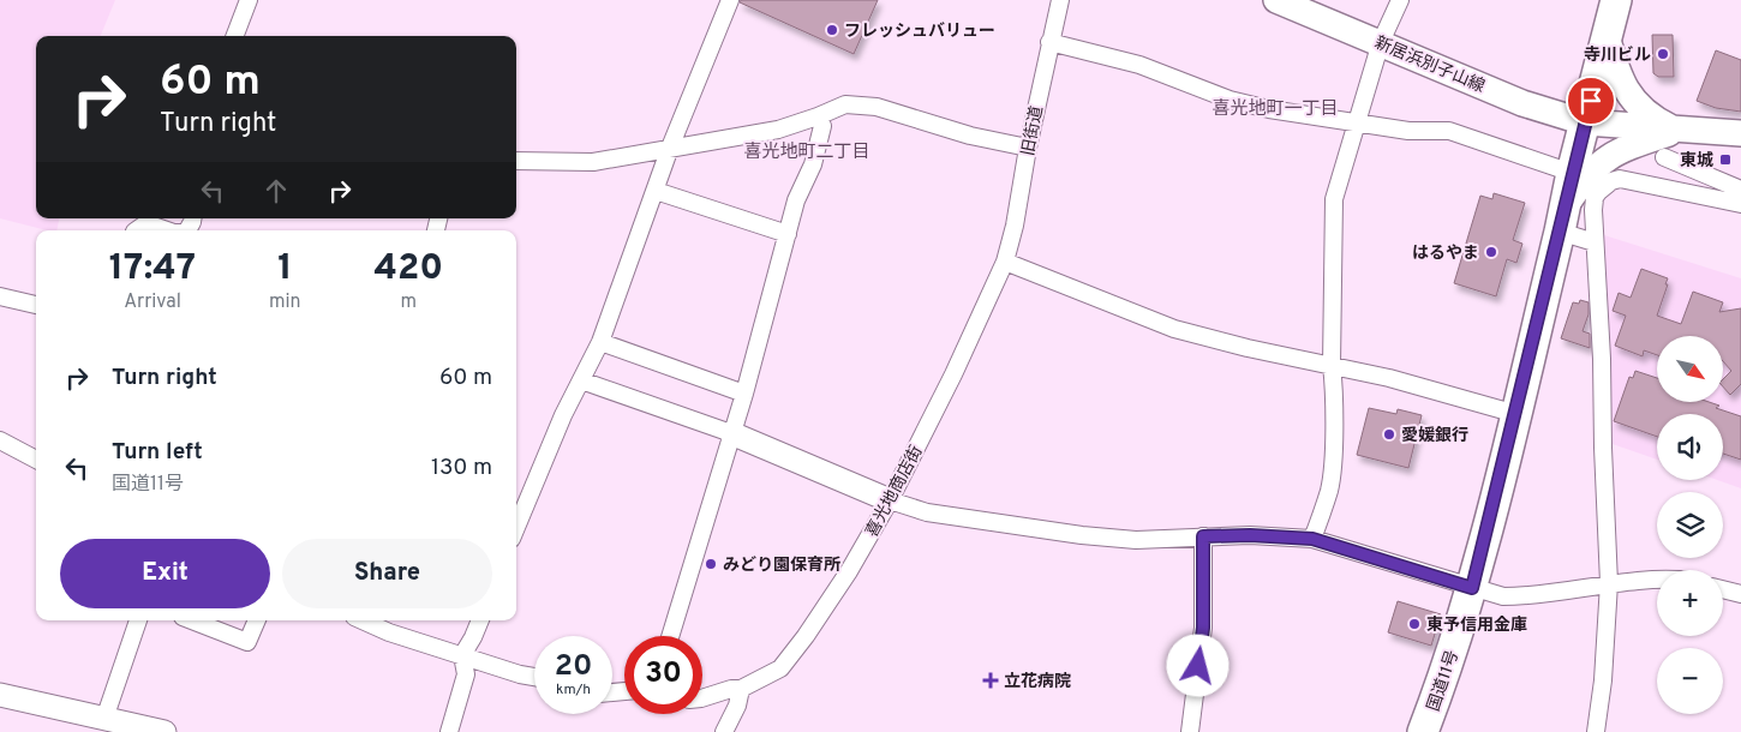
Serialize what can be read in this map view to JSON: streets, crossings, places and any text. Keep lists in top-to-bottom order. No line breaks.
{"streets":{"highway":["国道11号"],"main road":["新居浜別子山線"],"street":["旧街道","喜光地商店街"]},"crossings":[["新居浜別子山線","国道11号"],["旧街道","喜光地商店街"]],"districts":["喜光地町一丁目","喜光地町二丁目"],"places":{"other":["フレッシュバリュー","寺川ビル","はるやま","愛媛銀行","みどり園保育所","東予信用金庫"],"transit":["東城"],"health":["立花病院"]},"north":"bottom right","page":{"turn":["60 m","Turn right"],"eta":["17:47","Arrival","1","min","420","m"],"list":[{"name":"Turn right","value":"60 m"},{"name":"Turn left","note":"国道11号","value":"130 m"}],"map_buttons":["+","−"],"buttons":["Exit","Share"],"speed":"20 km/h","limit":"30"}}
